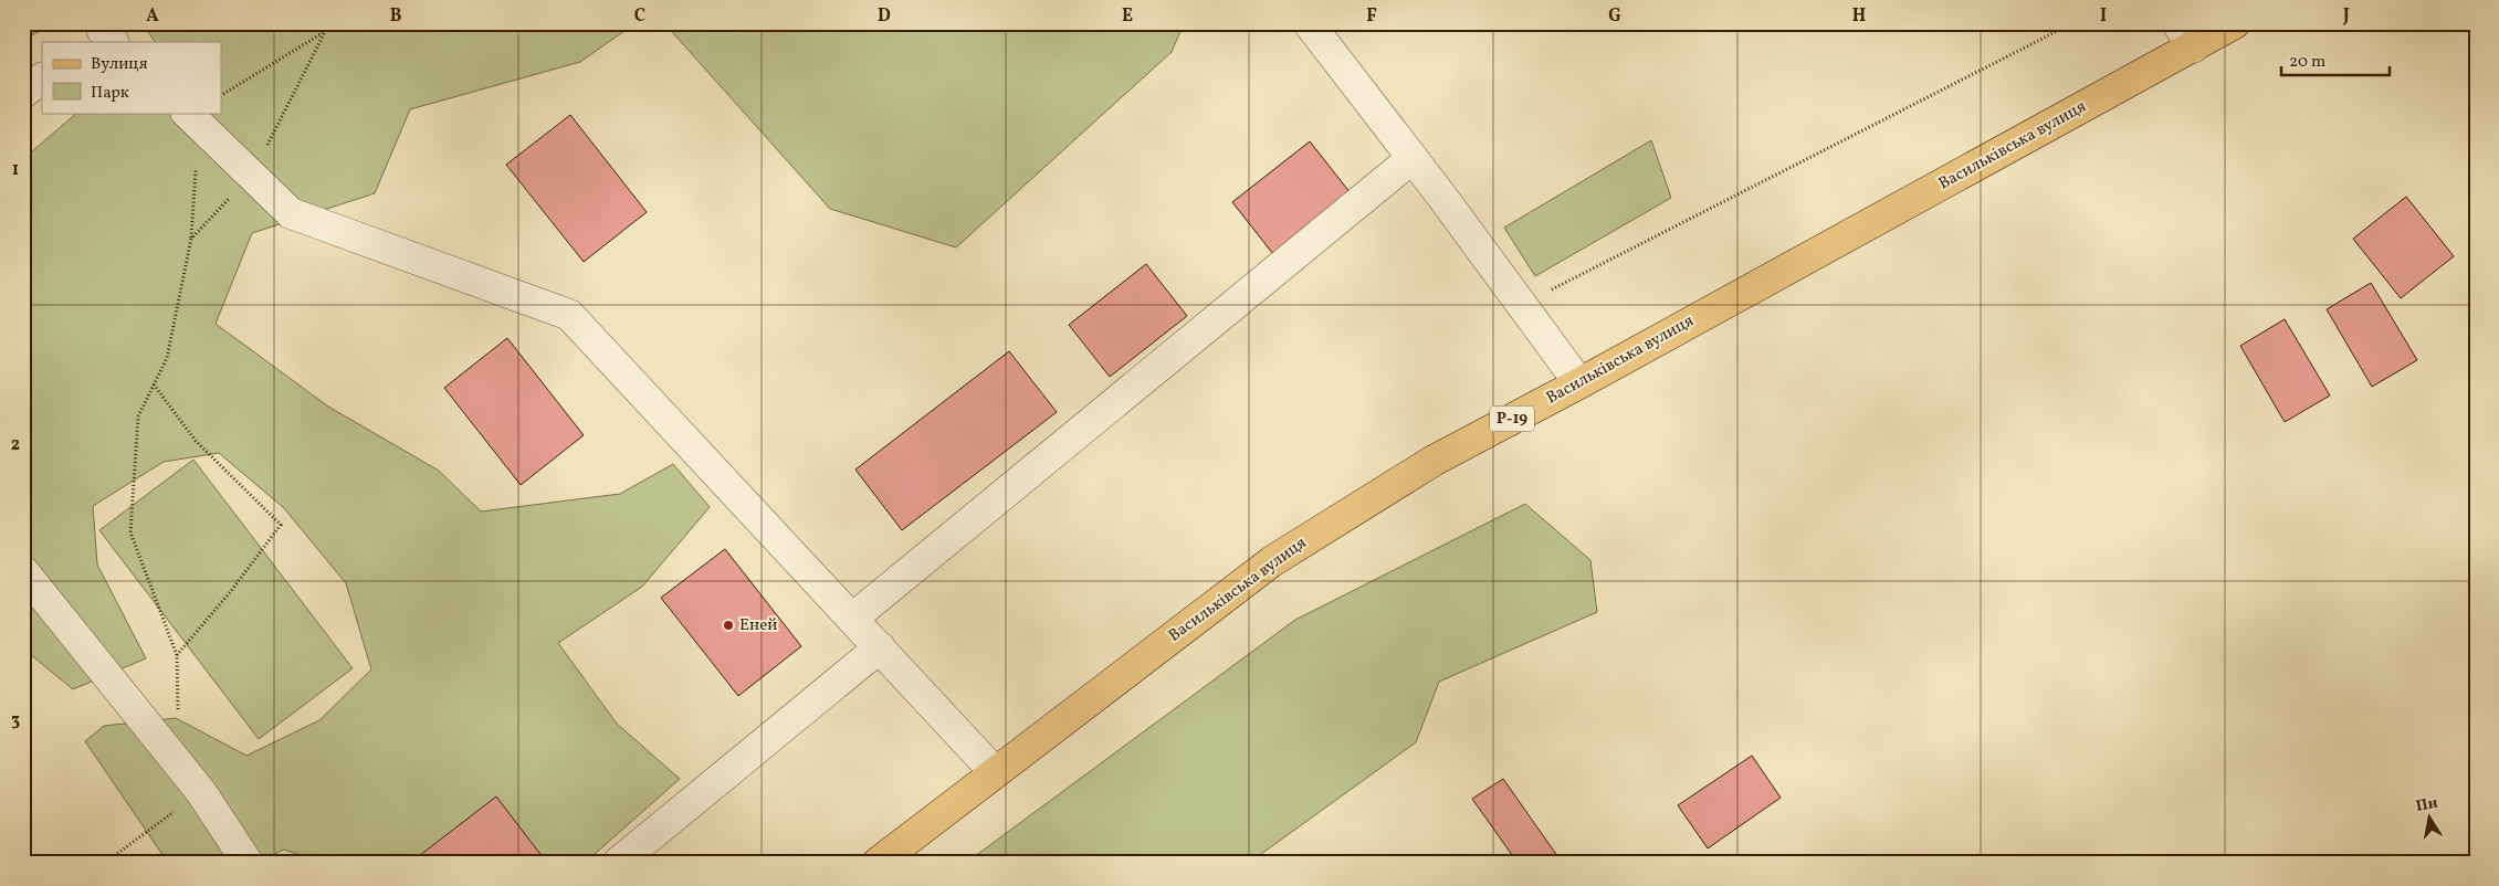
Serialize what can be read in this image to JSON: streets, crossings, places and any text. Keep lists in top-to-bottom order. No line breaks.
{"streets":{"main road":["Васильківська вулиця","Р-19"]},"places":["Еней"],"legend":["Вулиця","Парк"],"scale_bar":"20 m","north":"top","grid":{"columns":["A","B","C","D","E","F","G","H","I","J"],"rows":["1","2","3"]}}
